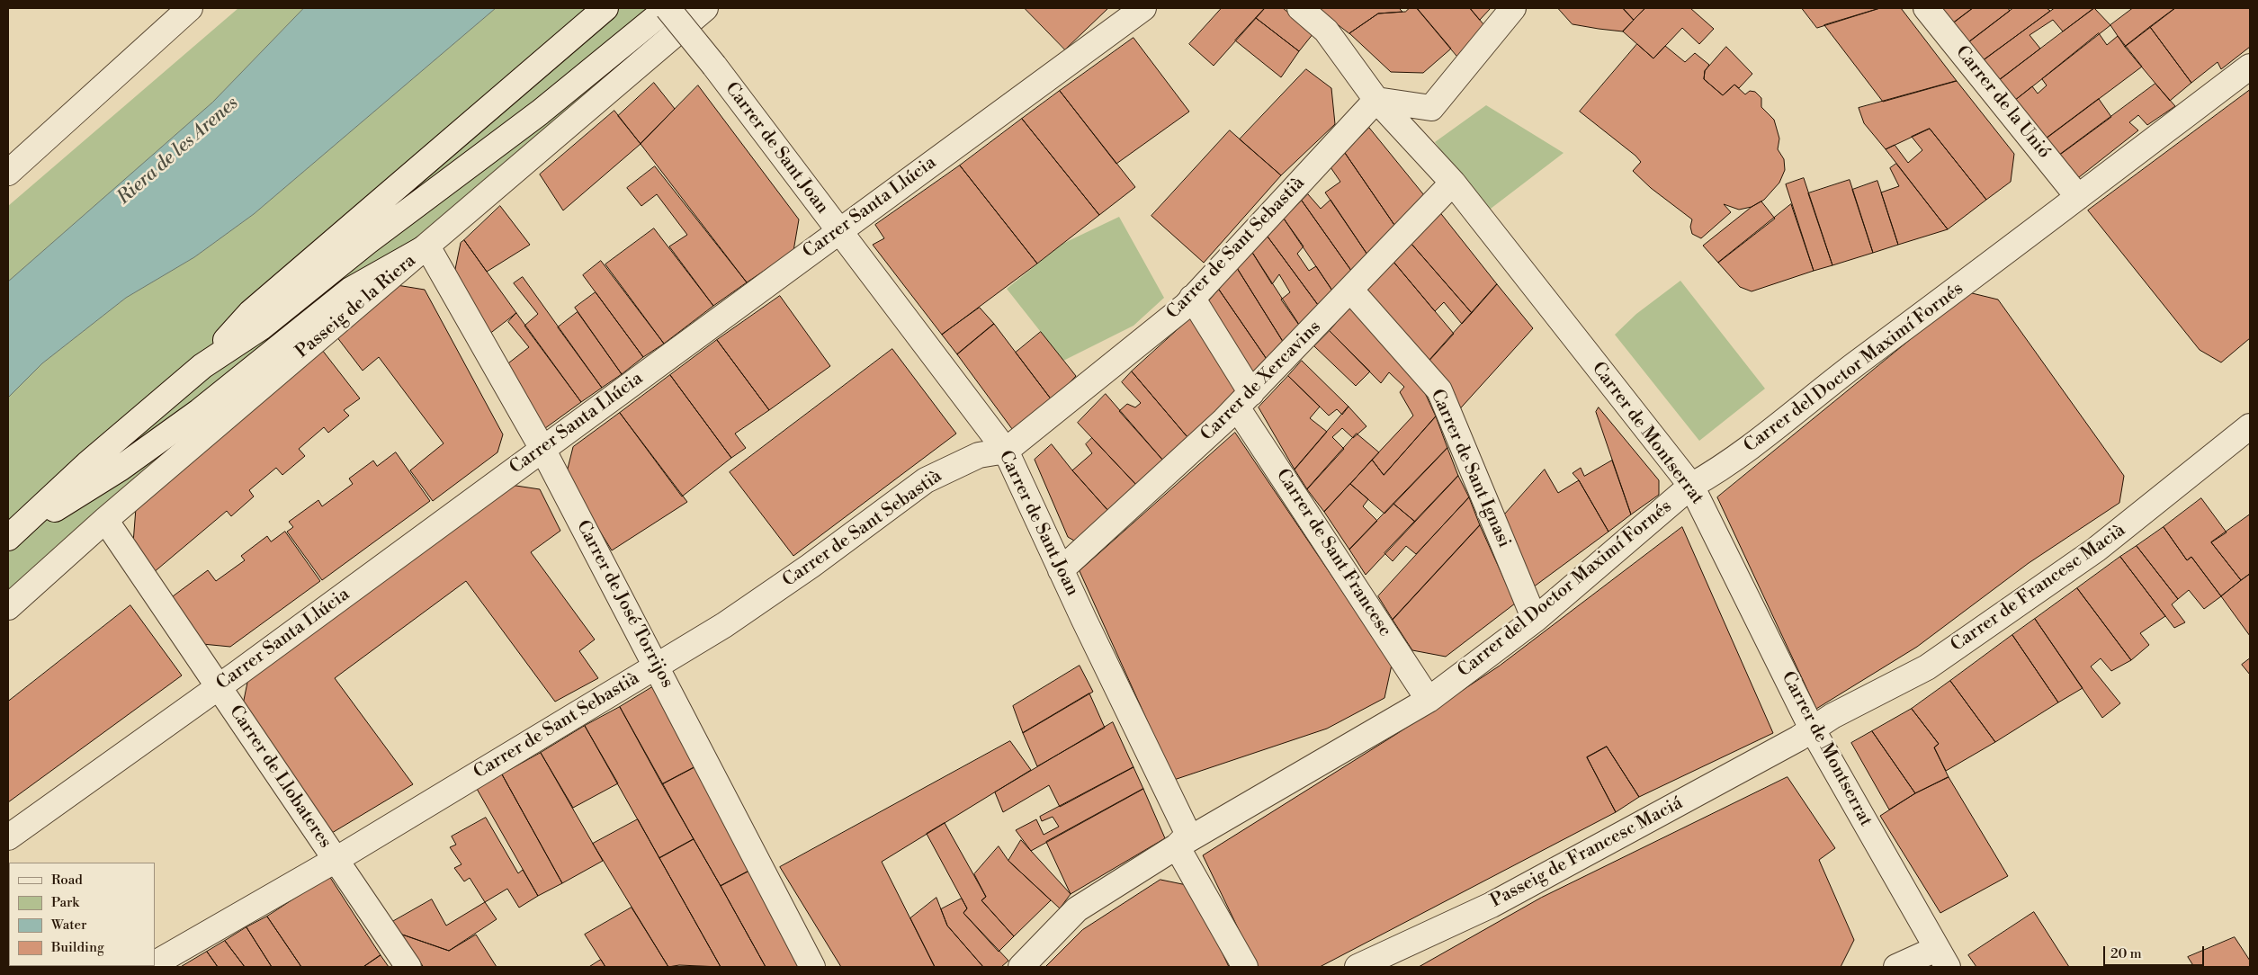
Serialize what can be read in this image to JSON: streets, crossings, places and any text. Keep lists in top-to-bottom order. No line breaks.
{"streets":{"street":["Carrer de la Unió","Carrer de Sant Joan","Carrer Santa Llúcia","Carrer de Sant Sebastià","Passeig de la Riera","Carrer del Doctor Maximí Fornés","Carrer de Xercavins","Carrer de Montserrat","Carrer de Sant Ignasi","Carrer de Sant Francesc","Carrer de Francesc Macià","Carrer de José Torrijos","Carrer de Llobateres","Passeig de Francesc Maciá"]},"crossings":[["Carrer de la Unió","Carrer del Doctor Maximí Fornés"],["Carrer de Sant Joan","Carrer Santa Llúcia"],["Carrer de Sant Joan","Carrer de Sant Sebastià"],["Carrer de Sant Joan","Carrer del Doctor Maximí Fornés"],["Carrer de Sant Joan","Carrer de Xercavins"],["Carrer Santa Llúcia","Carrer de José Torrijos"],["Carrer Santa Llúcia","Carrer de Llobateres"],["Carrer de Sant Sebastià","Carrer de Montserrat"],["Carrer de Sant Sebastià","Carrer de Sant Francesc"],["Carrer de Sant Sebastià","Carrer de José Torrijos"],["Carrer de Sant Sebastià","Carrer de Llobateres"],["Passeig de la Riera","Carrer de José Torrijos"],["Passeig de la Riera","Carrer de Llobateres"],["Carrer del Doctor Maximí Fornés","Carrer de Montserrat"],["Carrer del Doctor Maximí Fornés","Carrer de Sant Ignasi"],["Carrer del Doctor Maximí Fornés","Carrer de Sant Francesc"],["Carrer de Xercavins","Carrer de Montserrat"],["Carrer de Xercavins","Carrer de Sant Ignasi"],["Carrer de Xercavins","Carrer de Sant Francesc"],["Carrer de Montserrat","Carrer de Francesc Macià"],["Carrer de Montserrat","Passeig de Francesc Maciá"],["Carrer de Francesc Macià","Passeig de Francesc Maciá"]],"water":["Riera de les Arenes"],"legend":["Road","Park","Water","Building"],"scale_bar":"20 m"}
